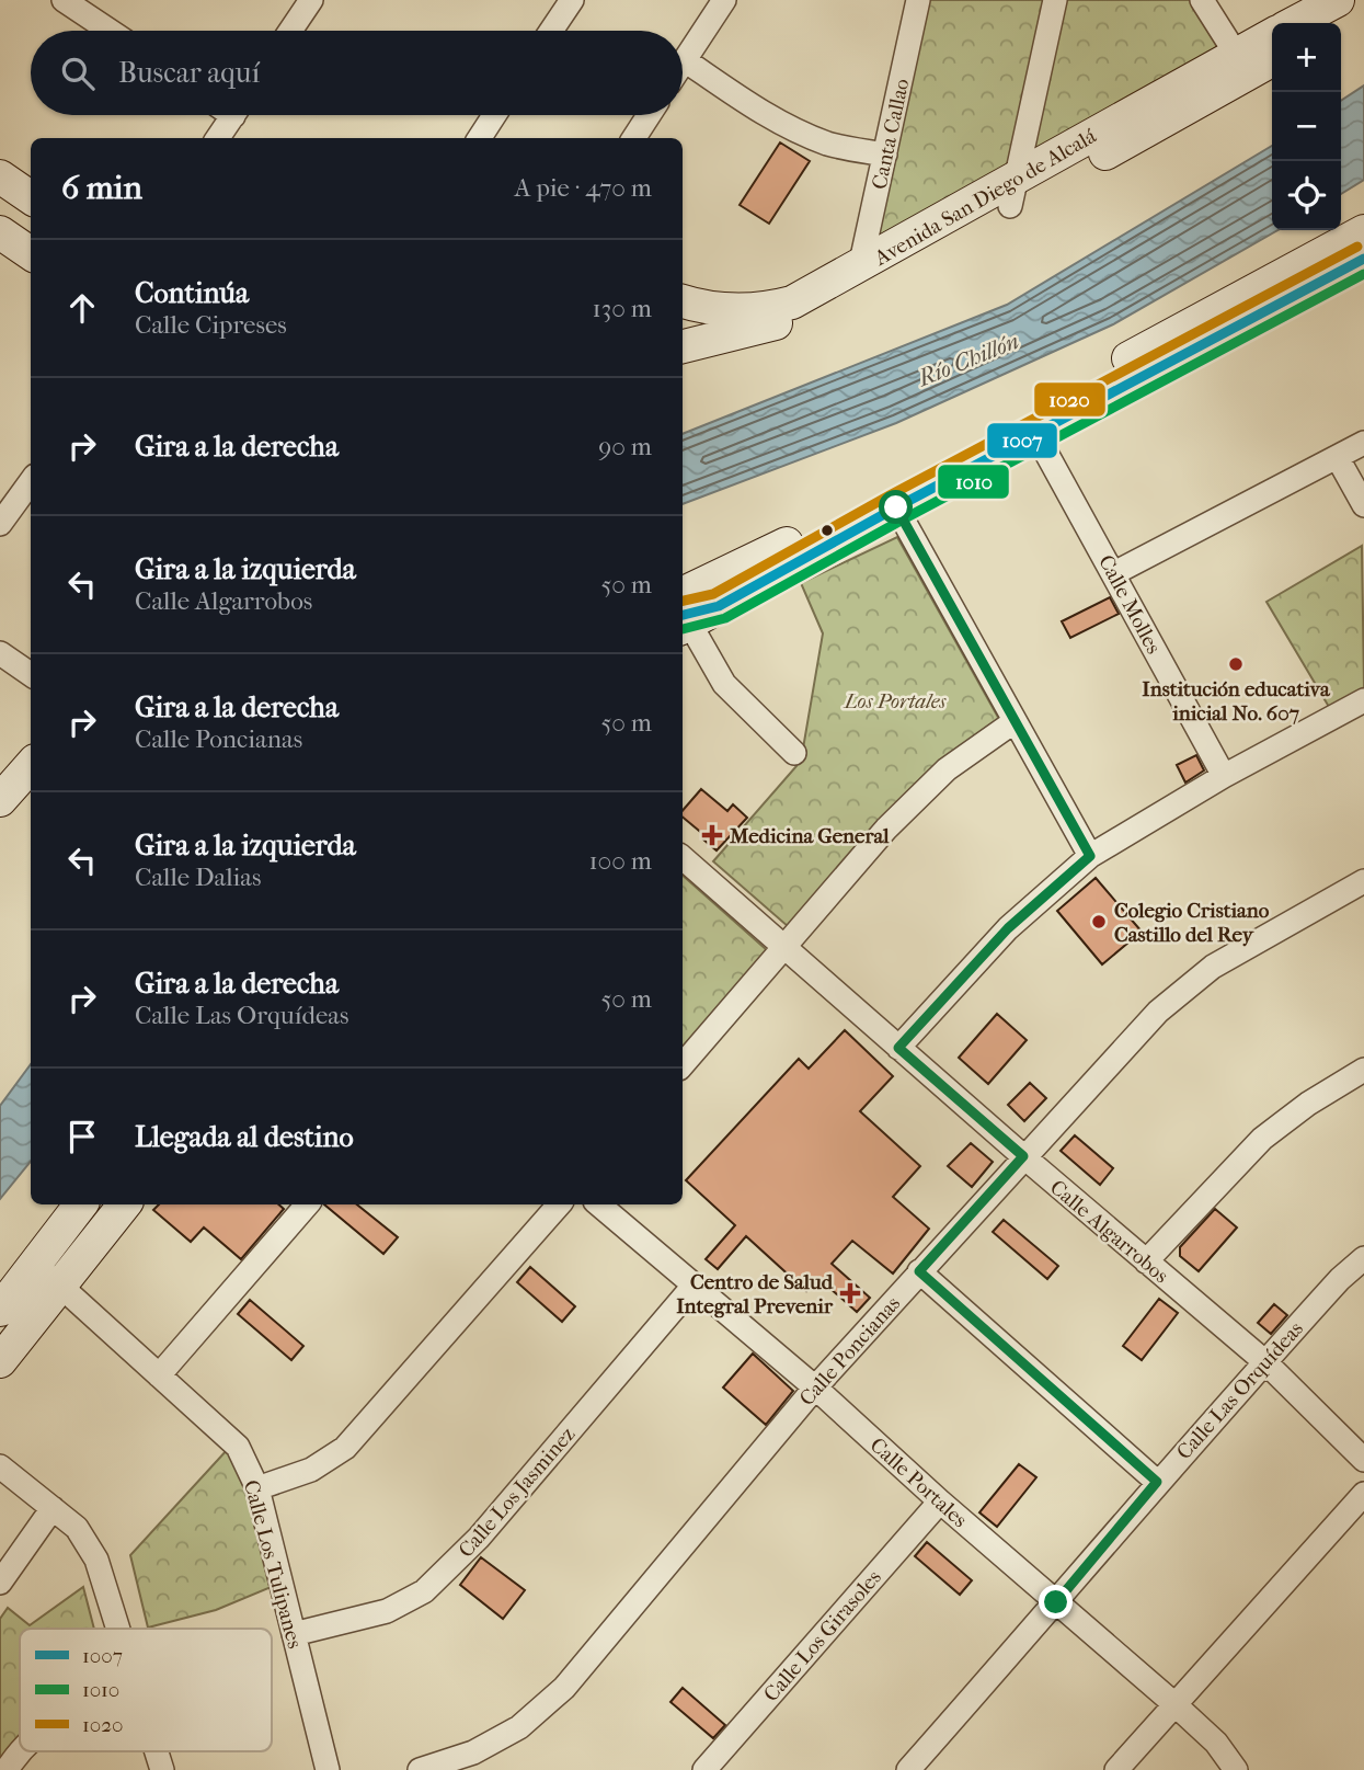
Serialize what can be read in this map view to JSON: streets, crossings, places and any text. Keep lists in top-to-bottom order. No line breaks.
{"streets":{"main road":["Avenida San Diego de Alcalá"],"street":["Canta Callao","Calle Molles","Calle Algarrobos","Calle Poncianas","Calle Las Orquídeas","Calle Portales","Calle Los Jasminez","Calle Los Tulipanes","Calle Los Girasoles"]},"crossings":[["Canta Callao","Avenida San Diego de Alcalá"],["Calle Algarrobos","Calle Poncianas"],["Calle Algarrobos","Calle Las Orquídeas"],["Calle Poncianas","Calle Portales"],["Calle Las Orquídeas","Calle Portales"],["Calle Portales","Calle Los Jasminez"],["Calle Portales","Calle Los Girasoles"],["Calle Los Jasminez","Calle Los Tulipanes"]],"water":["Río Chillón"],"parks":["Los Portales"],"places":{"other":["Institución educativa inicial No. 607","Colegio Cristiano Castillo del Rey"],"health":["Medicina General","Centro de Salud Integral Prevenir"]},"lines":["transit line 1020","transit line 1007","transit line 1010"],"legend":["1007","1010","1020"],"page":{"map_buttons":["+","−"],"search":"Buscar aquí","heading":["6 min","A pie · 470 m"],"list":[["Continúa","Calle Cipreses","130 m"],["Gira a la derecha","90 m"],["Gira a la izquierda","Calle Algarrobos","50 m"],["Gira a la derecha","Calle Poncianas","50 m"],["Gira a la izquierda","Calle Dalias","100 m"],["Gira a la derecha","Calle Las Orquídeas","50 m"],"Llegada al destino"]}}
